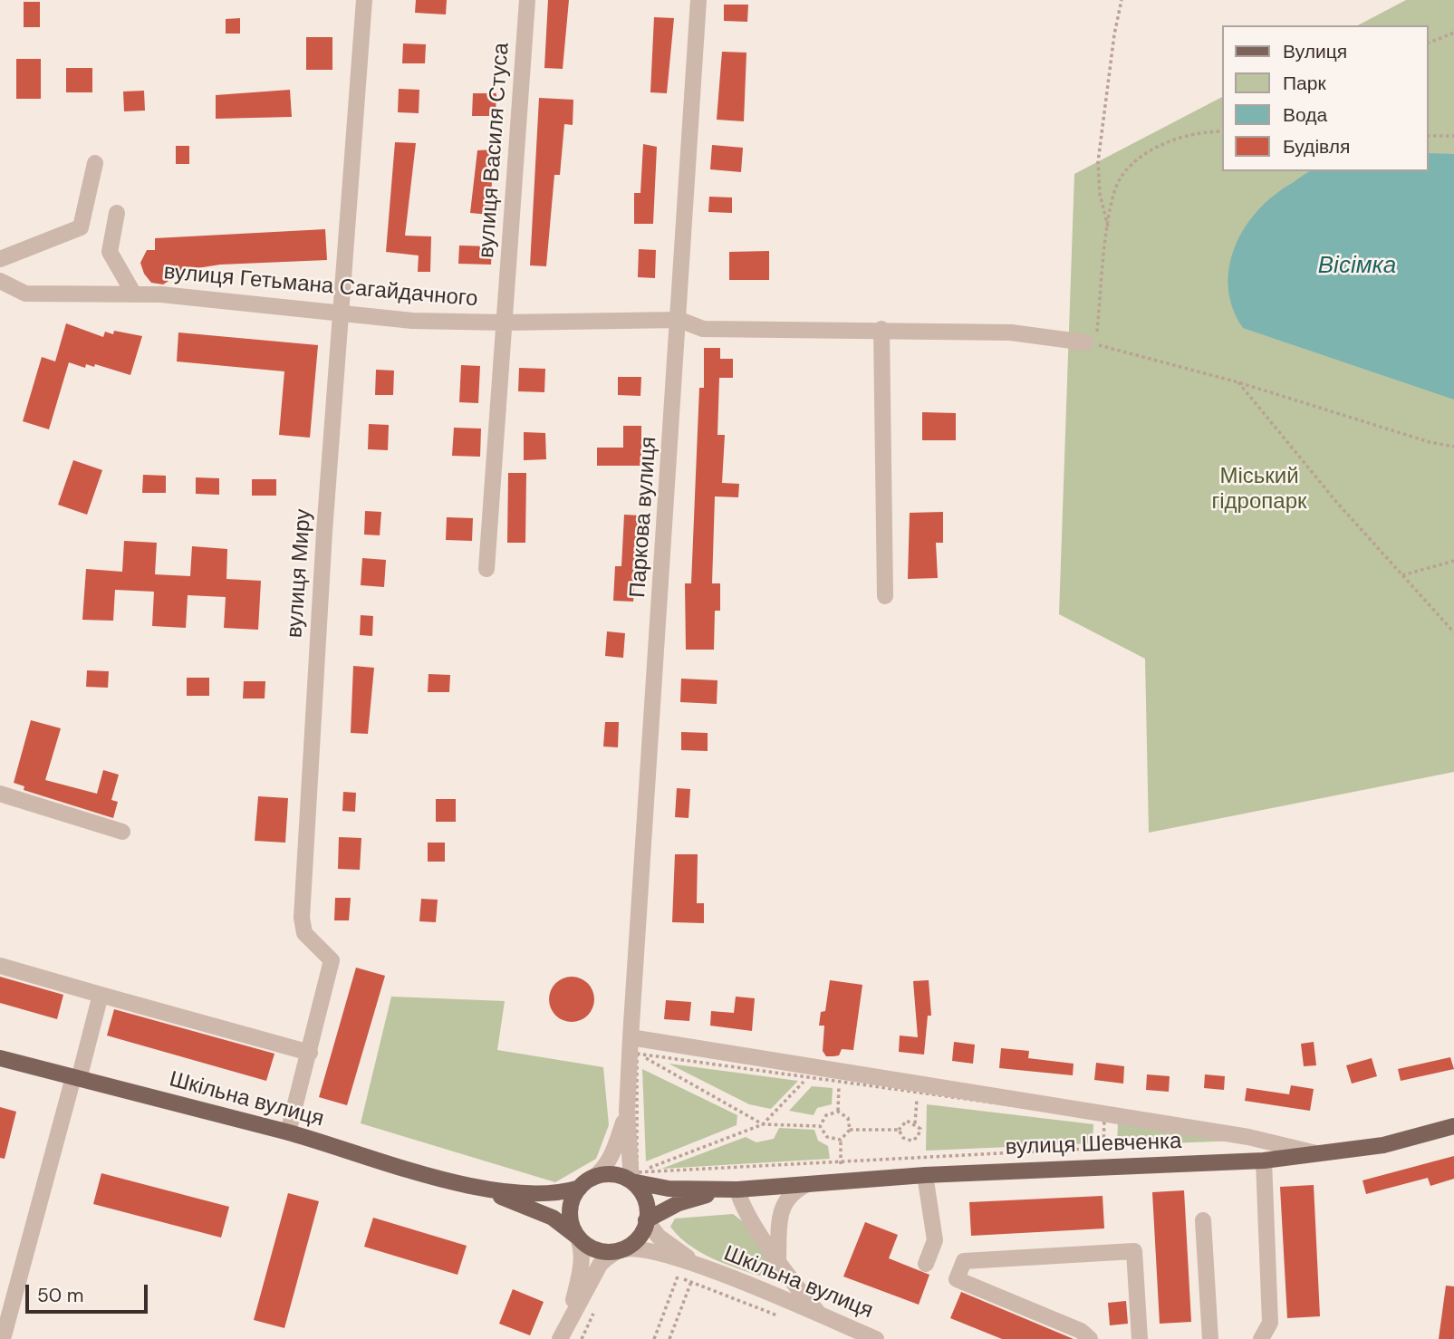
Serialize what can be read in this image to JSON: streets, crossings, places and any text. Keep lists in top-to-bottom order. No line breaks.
{"streets":{"main road":["Шкільна вулиця","вулиця Шевченка"],"street":["вулиця Василя Стуса","вулиця Гетьмана Сагайдачного","Паркова вулиця","вулиця Миру"]},"crossings":[["вулиця Василя Стуса","вулиця Гетьмана Сагайдачного"],["вулиця Гетьмана Сагайдачного","Паркова вулиця"],["вулиця Гетьмана Сагайдачного","вулиця Миру"],["вулиця Миру","Шкільна вулиця"],["Шкільна вулиця","вулиця Шевченка"]],"water":["Вісімка"],"parks":["Міський гідропарк"],"legend":["Вулиця","Парк","Вода","Будівля"],"scale_bar":"50 m"}
